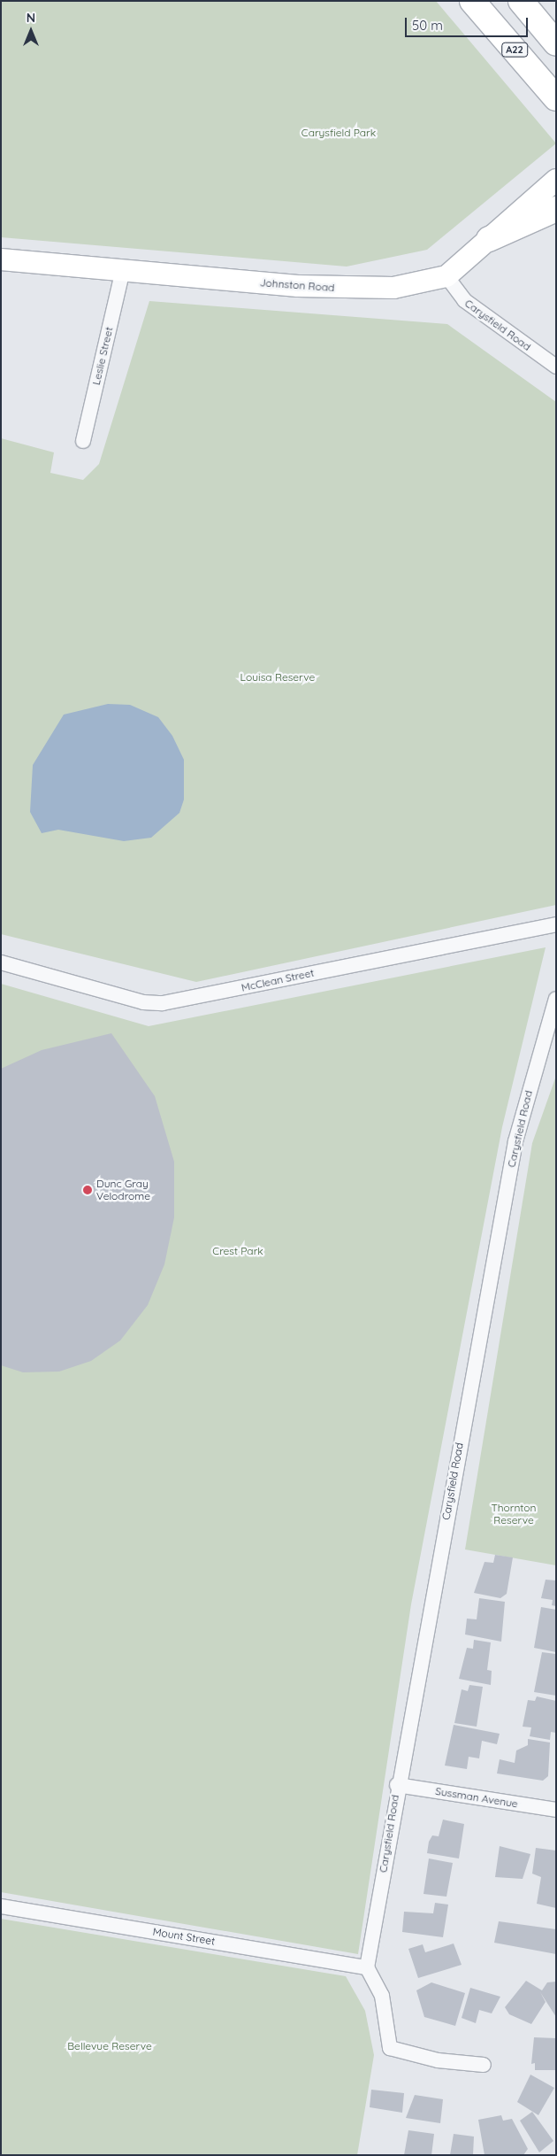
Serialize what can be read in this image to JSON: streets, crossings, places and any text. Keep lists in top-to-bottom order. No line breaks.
{"streets":{"highway":["A22"],"street":["Johnston Road","Carysfield Road","Leslie Street","McClean Street","Sussman Avenue","Mount Street"]},"crossings":[["Johnston Road","Carysfield Road"],["Johnston Road","Leslie Street"],["Carysfield Road","Sussman Avenue"],["Carysfield Road","Mount Street"]],"parks":["Carysfield Park","Louisa Reserve","Crest Park","Thornton Reserve","Bellevue Reserve"],"places":["Dunc Gray Velodrome"],"scale_bar":"50 m","north":"top"}
